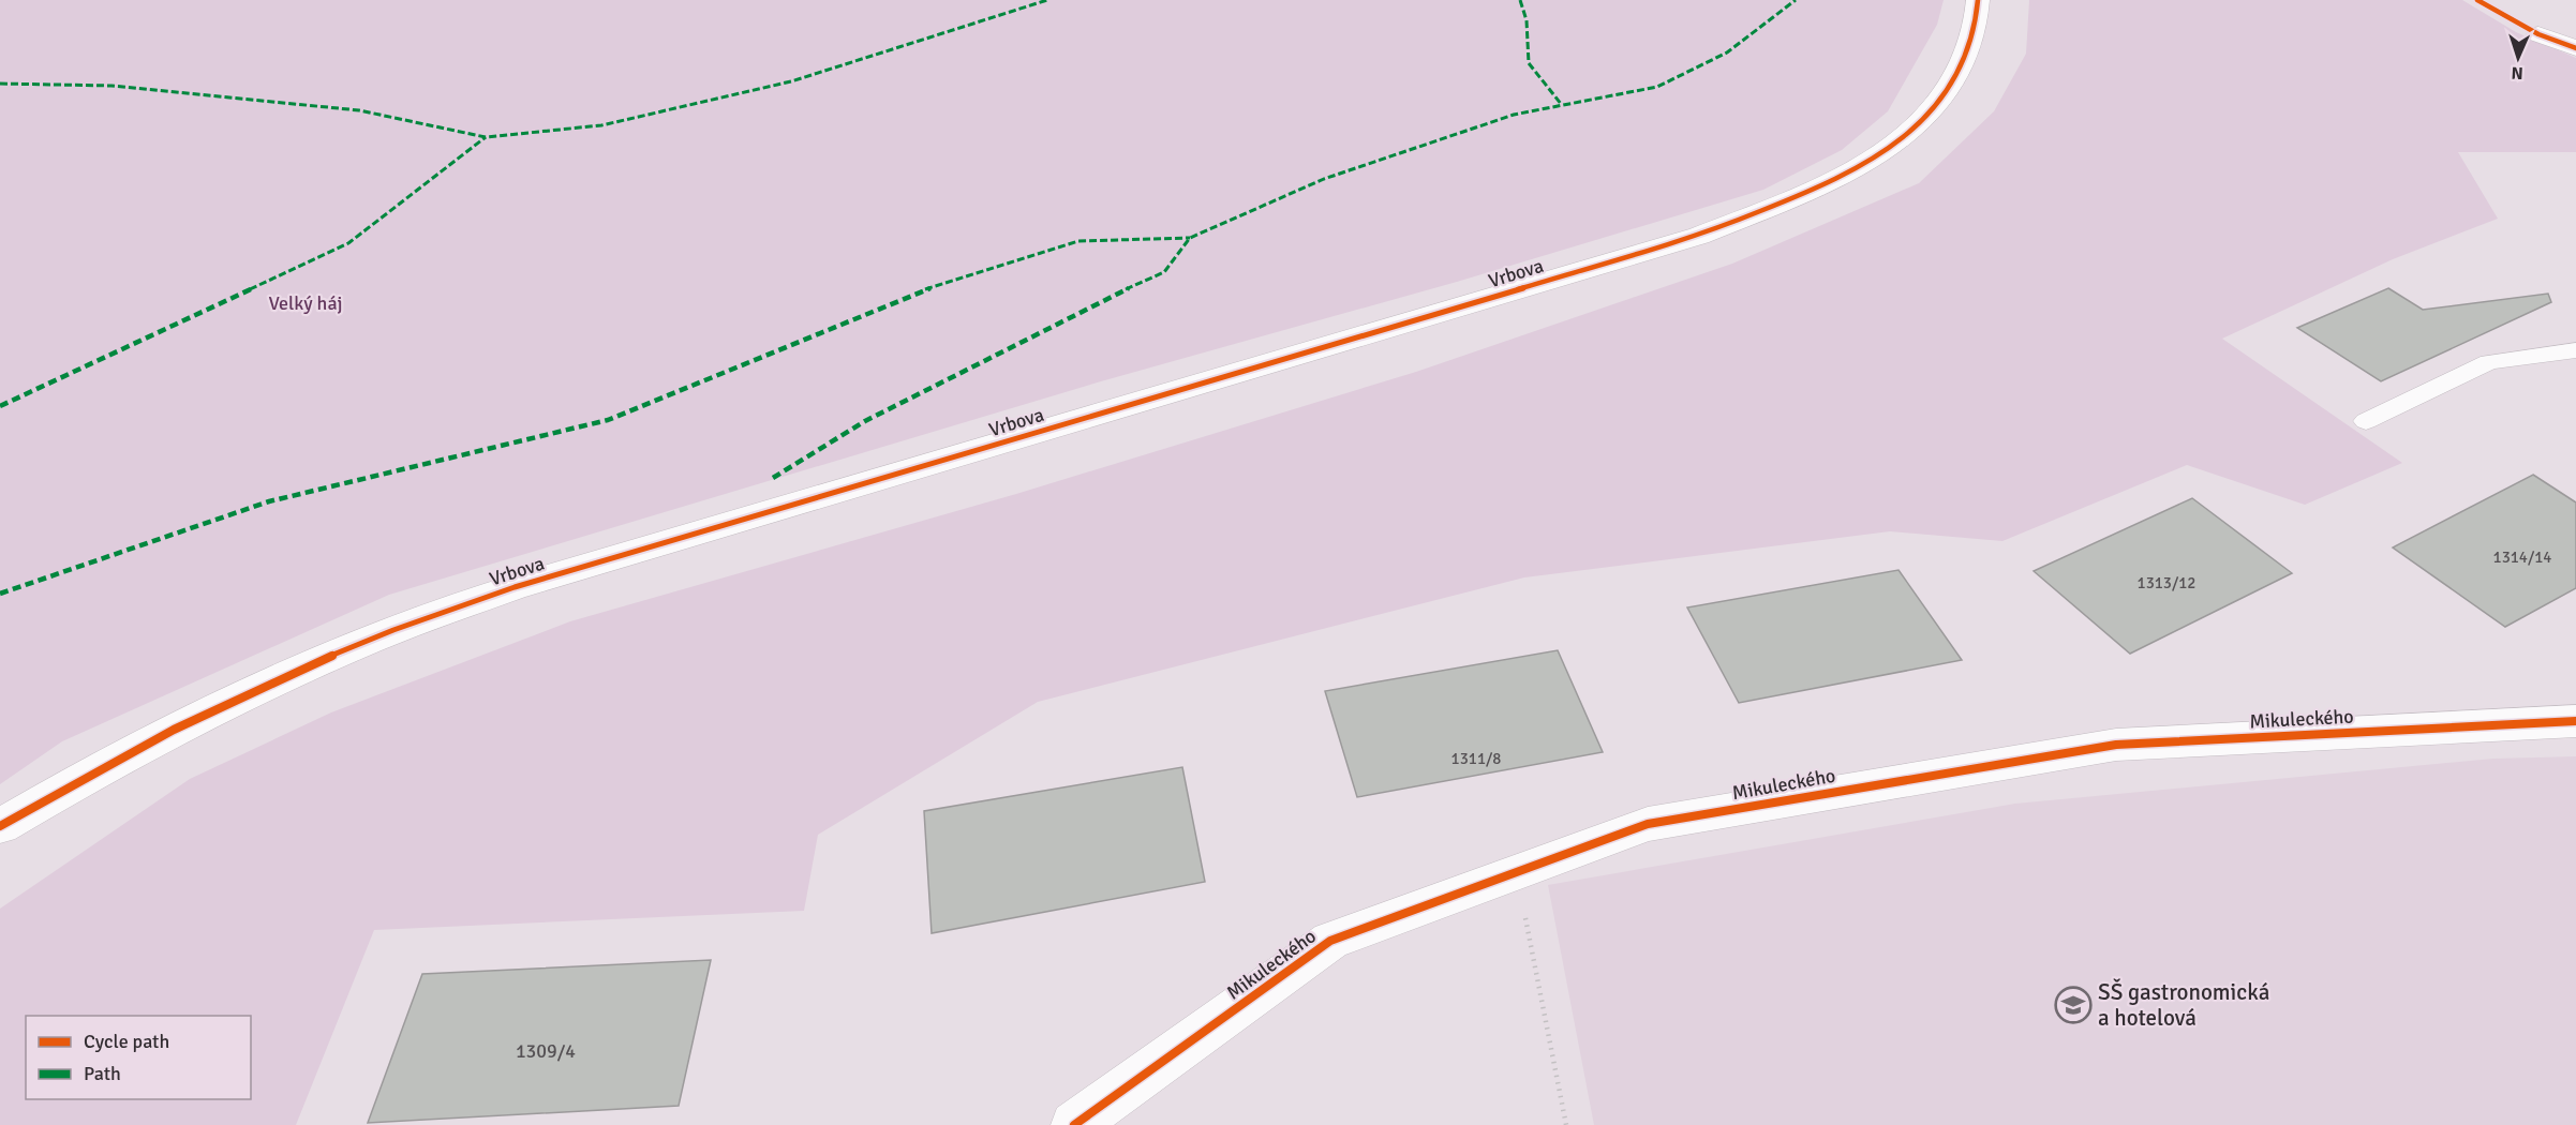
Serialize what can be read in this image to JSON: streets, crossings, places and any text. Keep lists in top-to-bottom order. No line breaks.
{"streets":{"main road":["Vrbova","Mikuleckého"]},"parks":["Velký háj"],"places":{"school or university":["SŠ gastronomická a hotelová"]},"house_numbers":["1314/14","1313/12","1311/8","1309/4"],"legend":["Cycle path","Path"],"north":"bottom"}
